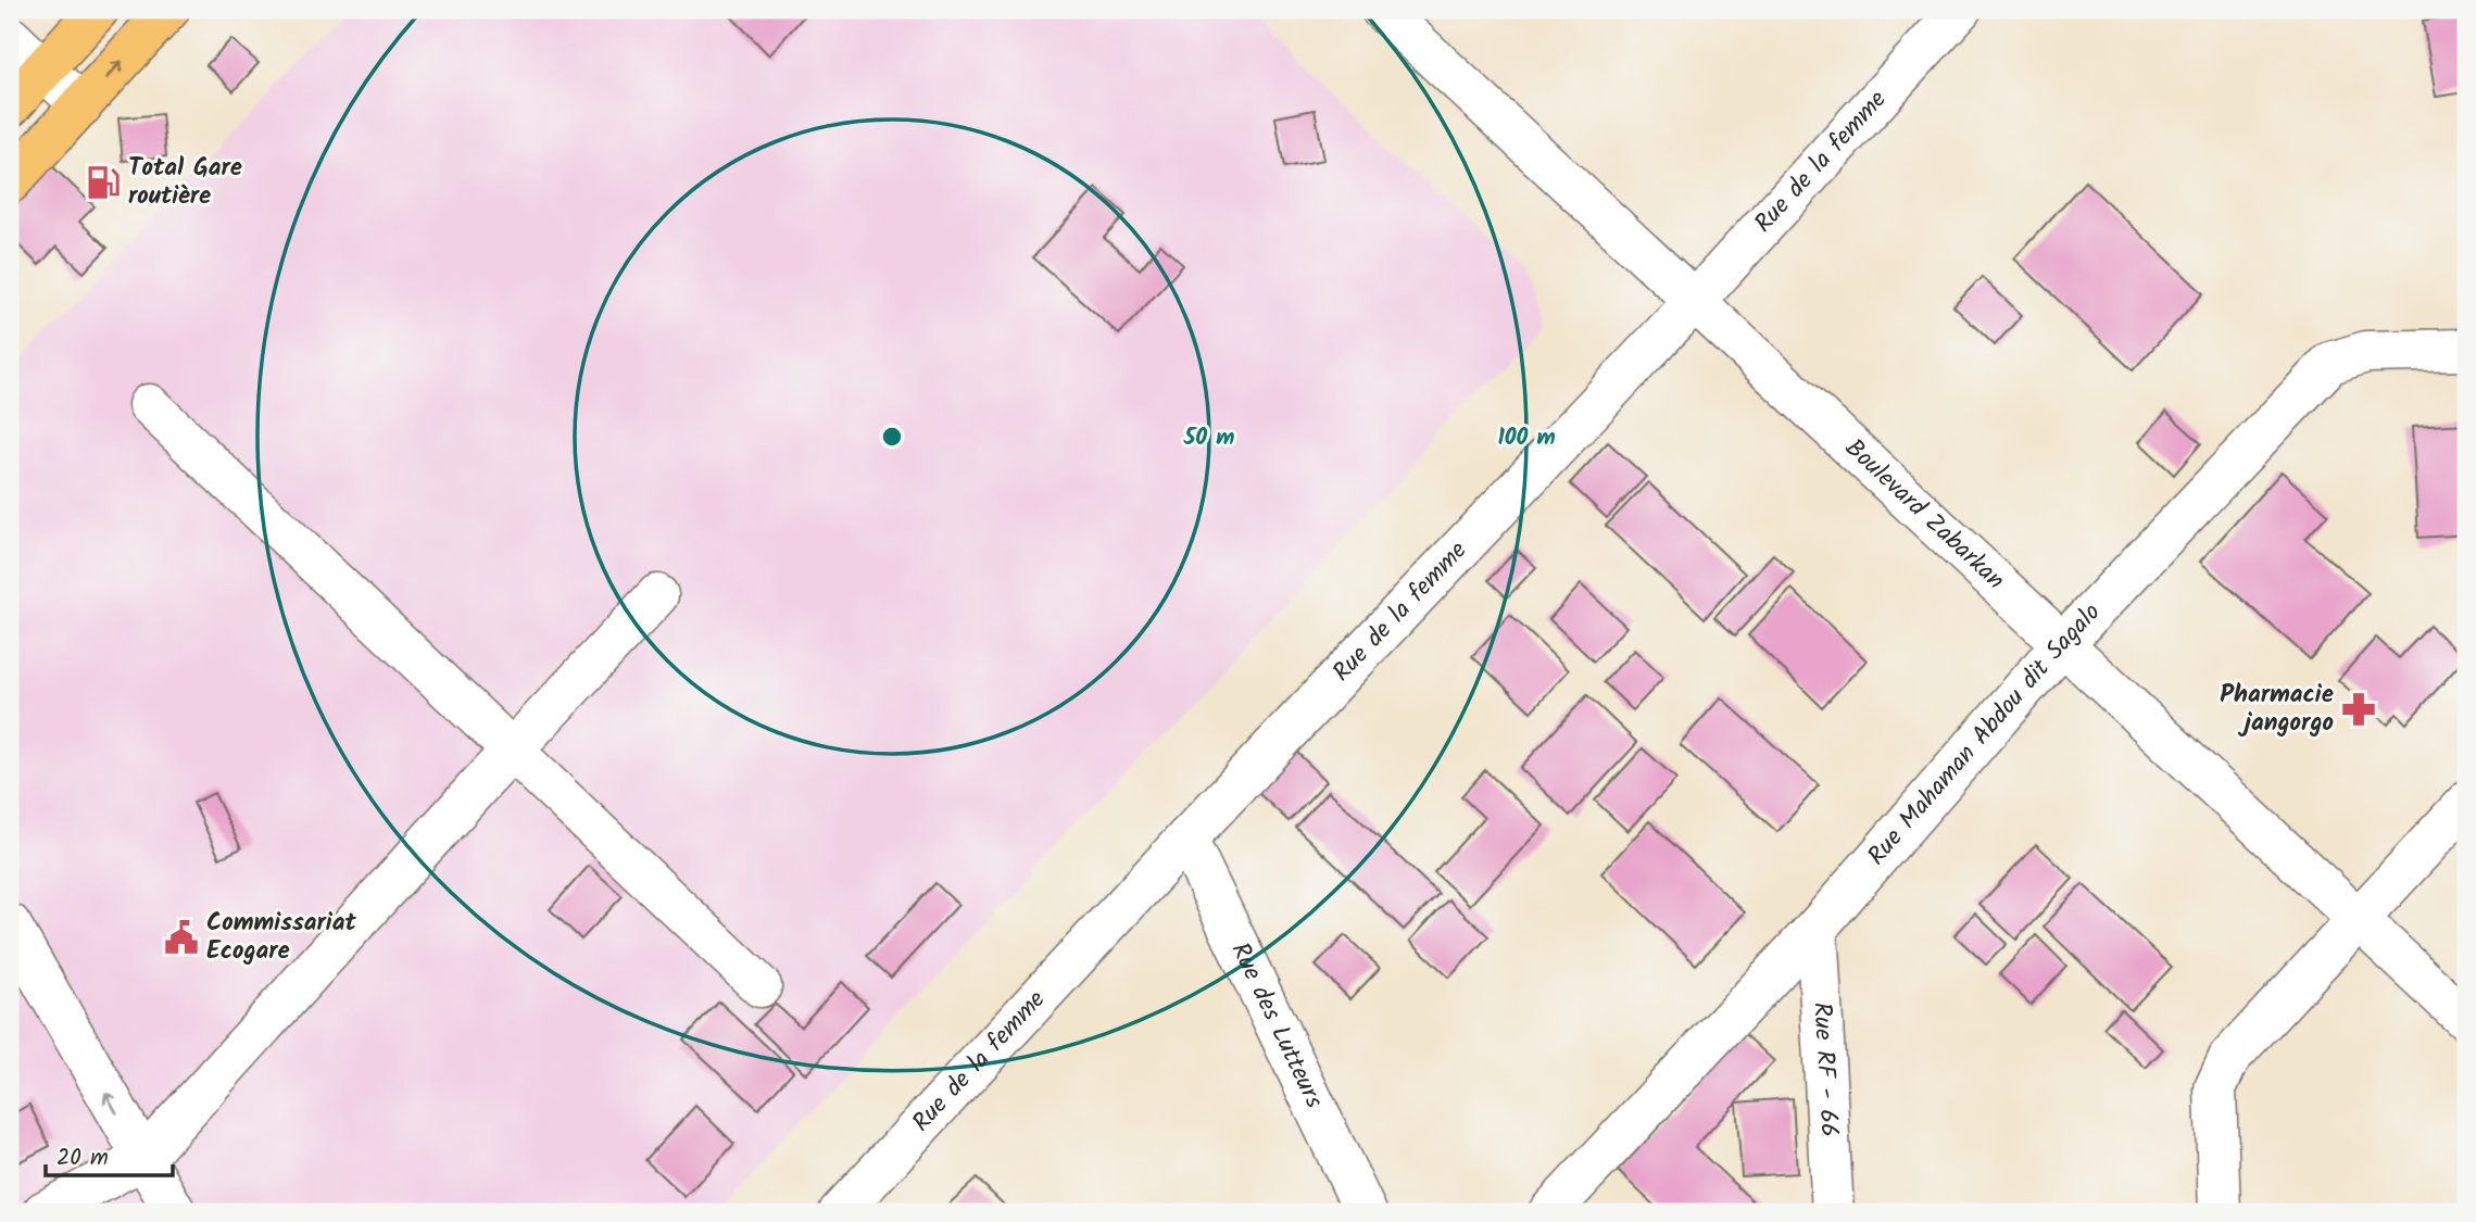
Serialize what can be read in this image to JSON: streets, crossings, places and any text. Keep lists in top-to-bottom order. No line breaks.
{"streets":{"street":["Rue de la femme","Boulevard Zabarkan","Rue Mahaman Abdou dit Sagalo","Rue des Lutteurs","Rue RF - 66"]},"crossings":[["Rue de la femme","Boulevard Zabarkan"],["Rue de la femme","Rue des Lutteurs"],["Boulevard Zabarkan","Rue Mahaman Abdou dit Sagalo"],["Rue Mahaman Abdou dit Sagalo","Rue RF - 66"]],"places":{"fuel station":["Total Gare routière"],"pharmacy":["Pharmacie jangorgo"],"public building":["Commissariat Ecogare"]},"scale_bar":"20 m","rings":["50 m","100 m"]}
